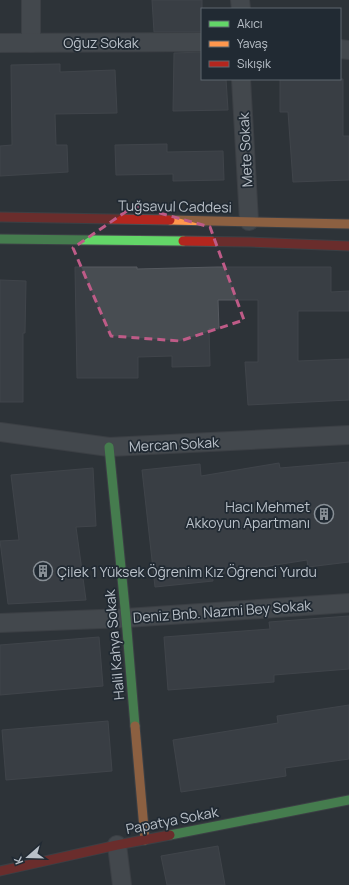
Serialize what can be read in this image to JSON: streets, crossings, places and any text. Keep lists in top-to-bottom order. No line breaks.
{"streets":{"street":["Oğuz Sokak","Mete Sokak","Tuğsavul Caddesi","Mercan Sokak","Deniz Bnb. Nazmi Bey Sokak","Halil Kahya Sokak","Papatya Sokak"]},"crossings":[["Mete Sokak","Tuğsavul Caddesi"],["Mercan Sokak","Halil Kahya Sokak"],["Deniz Bnb. Nazmi Bey Sokak","Halil Kahya Sokak"],["Halil Kahya Sokak","Papatya Sokak"]],"places":{"building":["Hacı Mehmet Akkoyun Apartmanı","Çilek 1 Yüksek Öğrenim Kız Öğrenci Yurdu"]},"legend":["Akıcı","Yavaş","Sıkışık"],"north":"left"}
